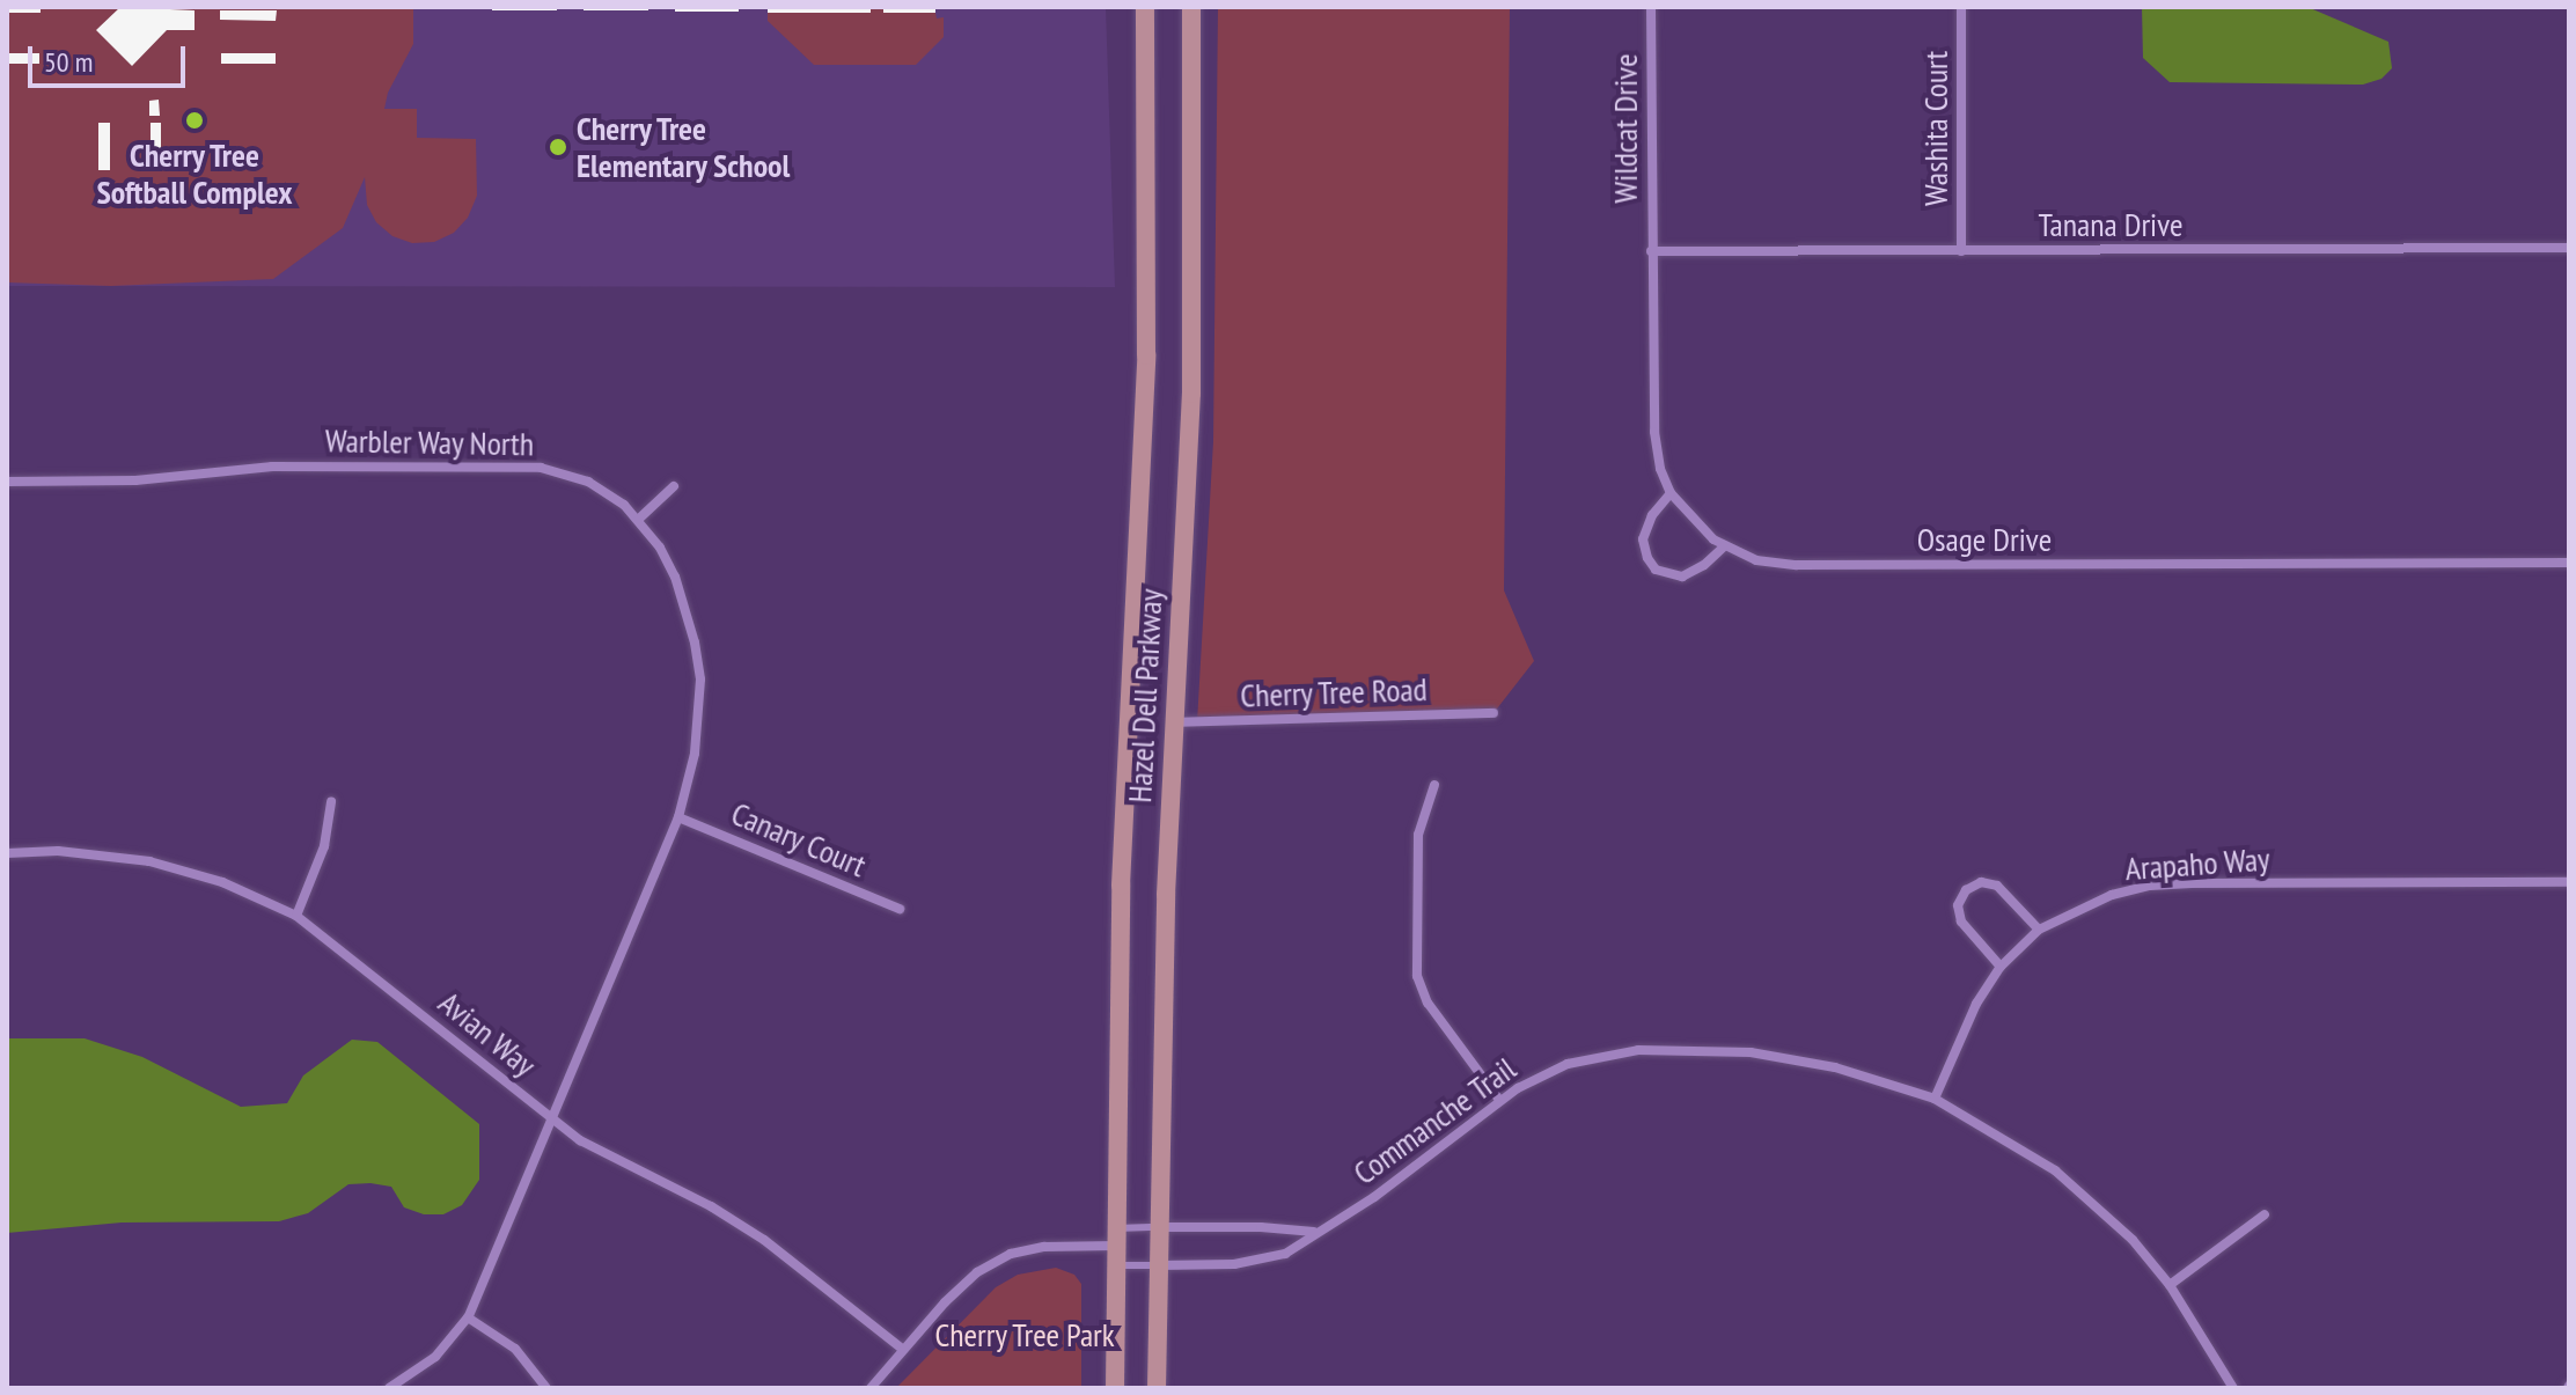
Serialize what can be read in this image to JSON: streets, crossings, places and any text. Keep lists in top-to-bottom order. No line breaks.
{"streets":{"main road":["Hazel Dell Parkway"],"street":["Wildcat Drive","Washita Court","Tanana Drive","Warbler Way North","Osage Drive","Cherry Tree Road","Canary Court","Arapaho Way","Avian Way","Commanche Trail"]},"crossings":[["Wildcat Drive","Tanana Drive"],["Wildcat Drive","Osage Drive"],["Washita Court","Tanana Drive"],["Tanana Drive","Osage Drive"],["Warbler Way North","Canary Court"],["Warbler Way North","Avian Way"],["Cherry Tree Road","Hazel Dell Parkway"],["Hazel Dell Parkway","Commanche Trail"],["Arapaho Way","Commanche Trail"]],"parks":["Cherry Tree Park"],"places":["Cherry Tree Softball Complex","Cherry Tree Elementary School"],"scale_bar":"50 m"}
